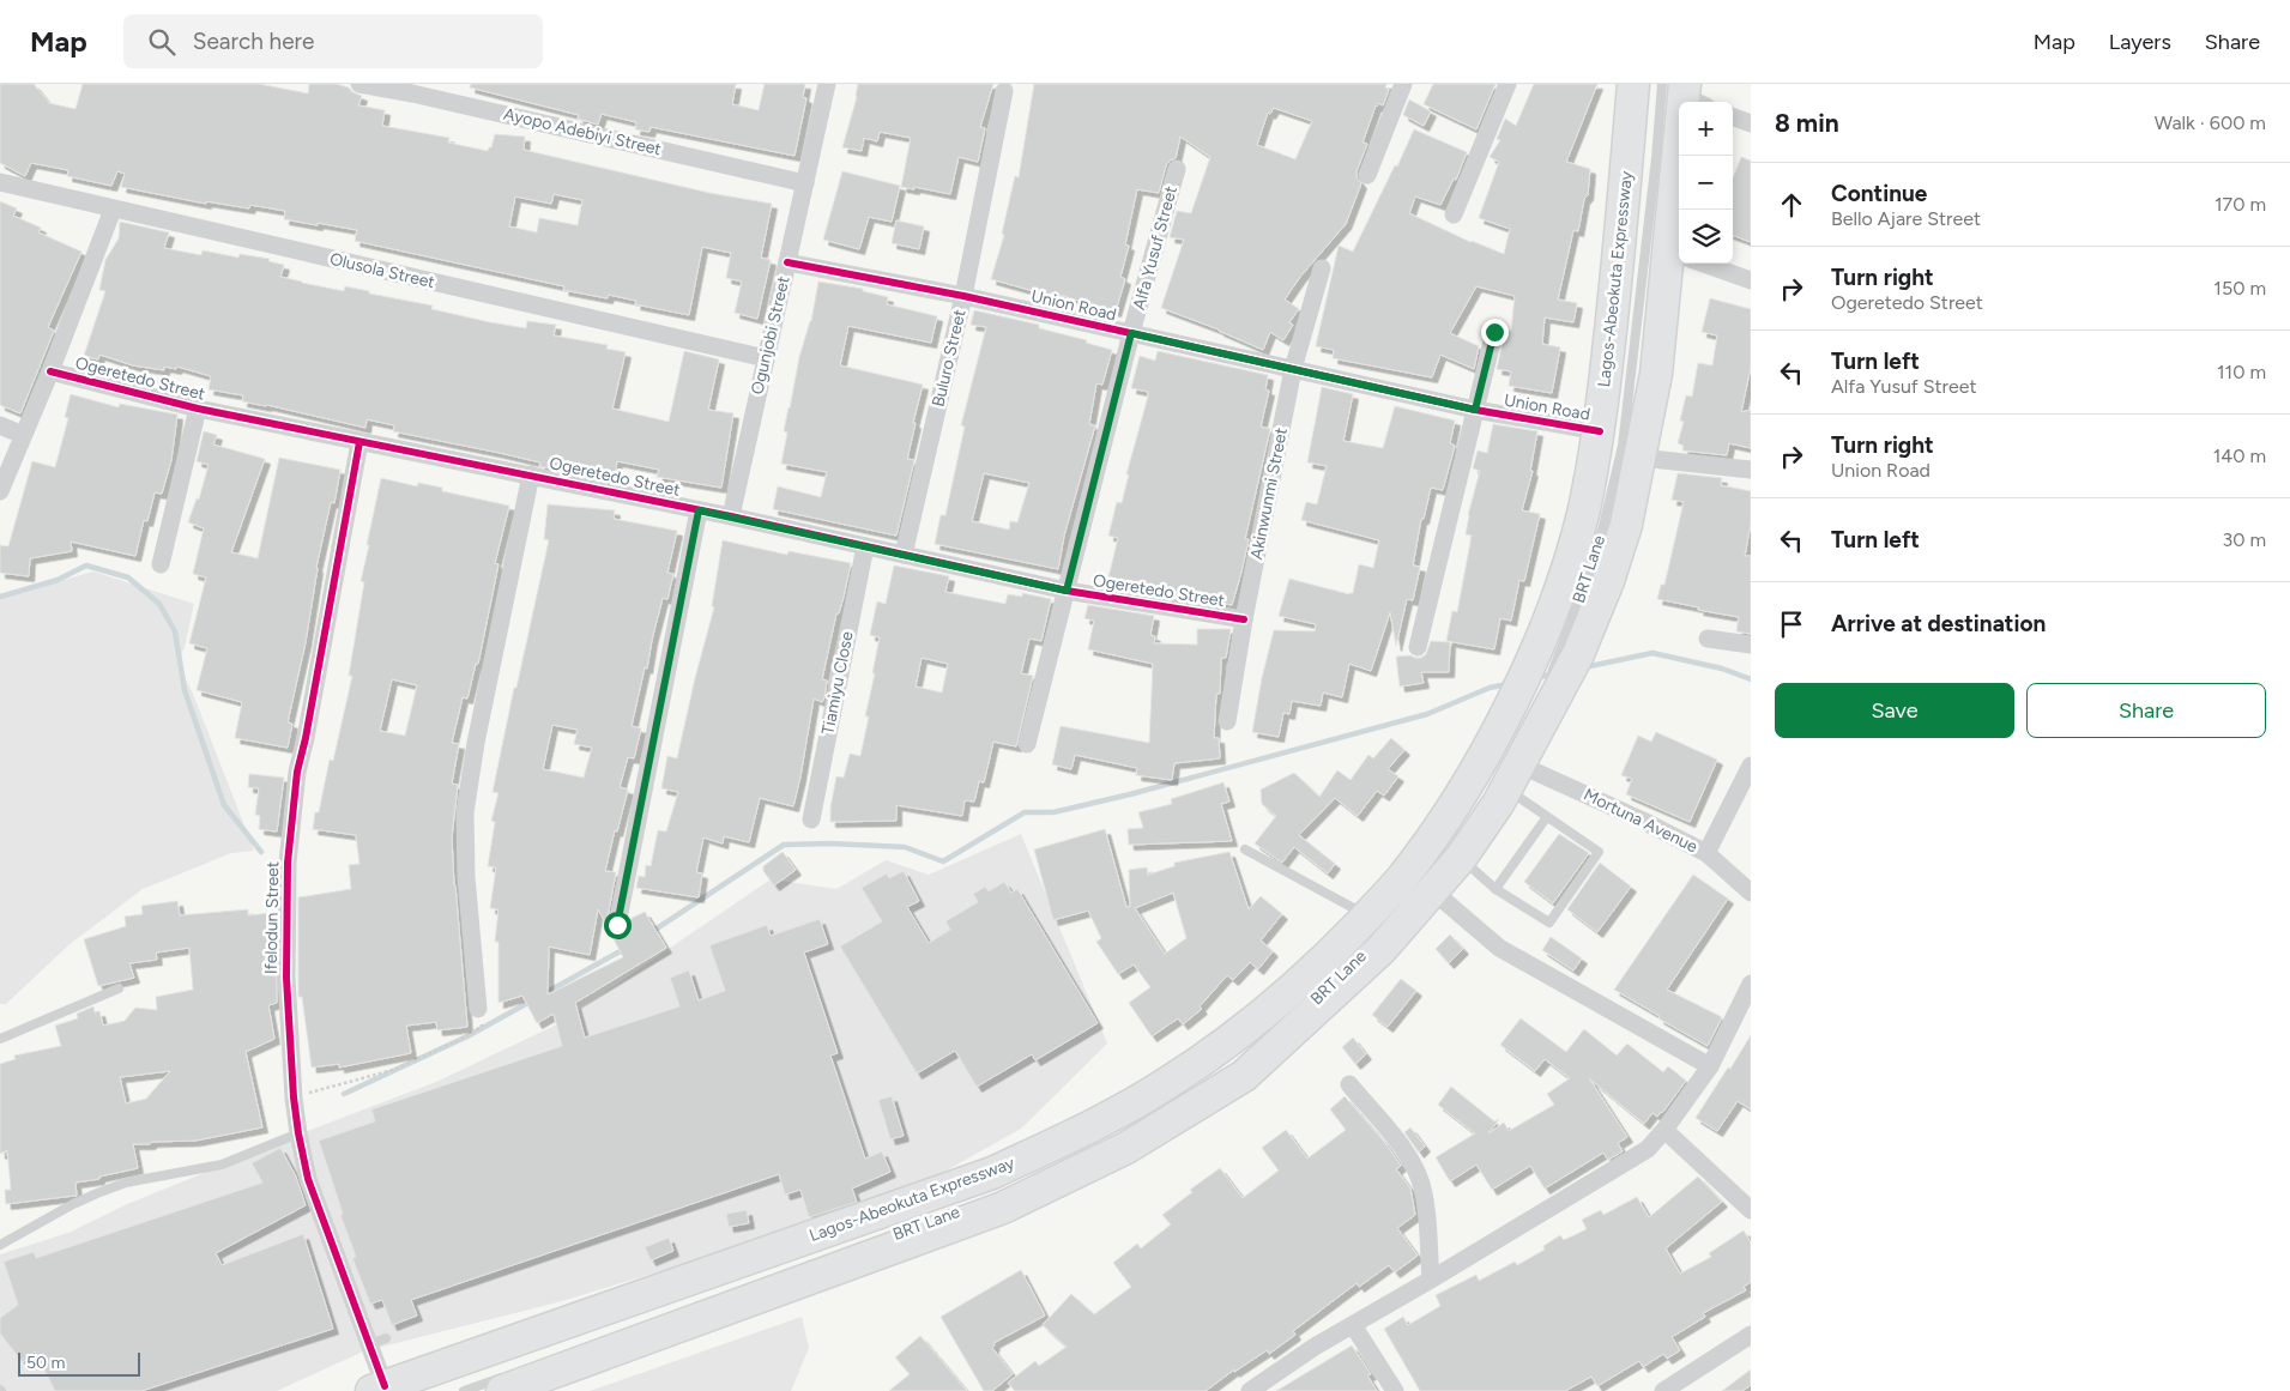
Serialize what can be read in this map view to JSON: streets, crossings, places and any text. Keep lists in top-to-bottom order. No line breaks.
{"streets":{"highway":["Lagos-Abeokuta Expressway"],"street":["Ayopo Adebiyi Street","Alfa Yusuf Street","Olusola Street","Union Road","Ogunjobi Street","Buluro Street","Ogeretedo Street","Akinwunmi Street","Tiamiyu Close","Mortuna Avenue","Ifelodun Street"],"lane":["BRT Lane"]},"crossings":[["Ayopo Adebiyi Street","Ogunjobi Street"],["Alfa Yusuf Street","Union Road"],["Alfa Yusuf Street","Ogeretedo Street"],["Olusola Street","Ogunjobi Street"],["Lagos-Abeokuta Expressway","Union Road"],["Lagos-Abeokuta Expressway","BRT Lane"],["Lagos-Abeokuta Expressway","Mortuna Avenue"],["Lagos-Abeokuta Expressway","Ifelodun Street"],["Union Road","Ogunjobi Street"],["Union Road","Buluro Street"],["Union Road","Akinwunmi Street"],["Ogunjobi Street","Ogeretedo Street"],["Buluro Street","Ogeretedo Street"],["Ogeretedo Street","Akinwunmi Street"],["Ogeretedo Street","Tiamiyu Close"],["Ogeretedo Street","Ifelodun Street"]],"scale_bar":"50 m","page":{"header":"Map","search":"Search here","nav":["Map","Layers","Share"],"heading":["8 min","Walk · 600 m"],"map_buttons":["+","−"],"list":[["Continue","Bello Ajare Street","170 m"],["Turn right","Ogeretedo Street","150 m"],["Turn left","Alfa Yusuf Street","110 m"],["Turn right","Union Road","140 m"],["Turn left","30 m"],"Arrive at destination"],"buttons":["Save","Share"],"scale":"50 m"}}
